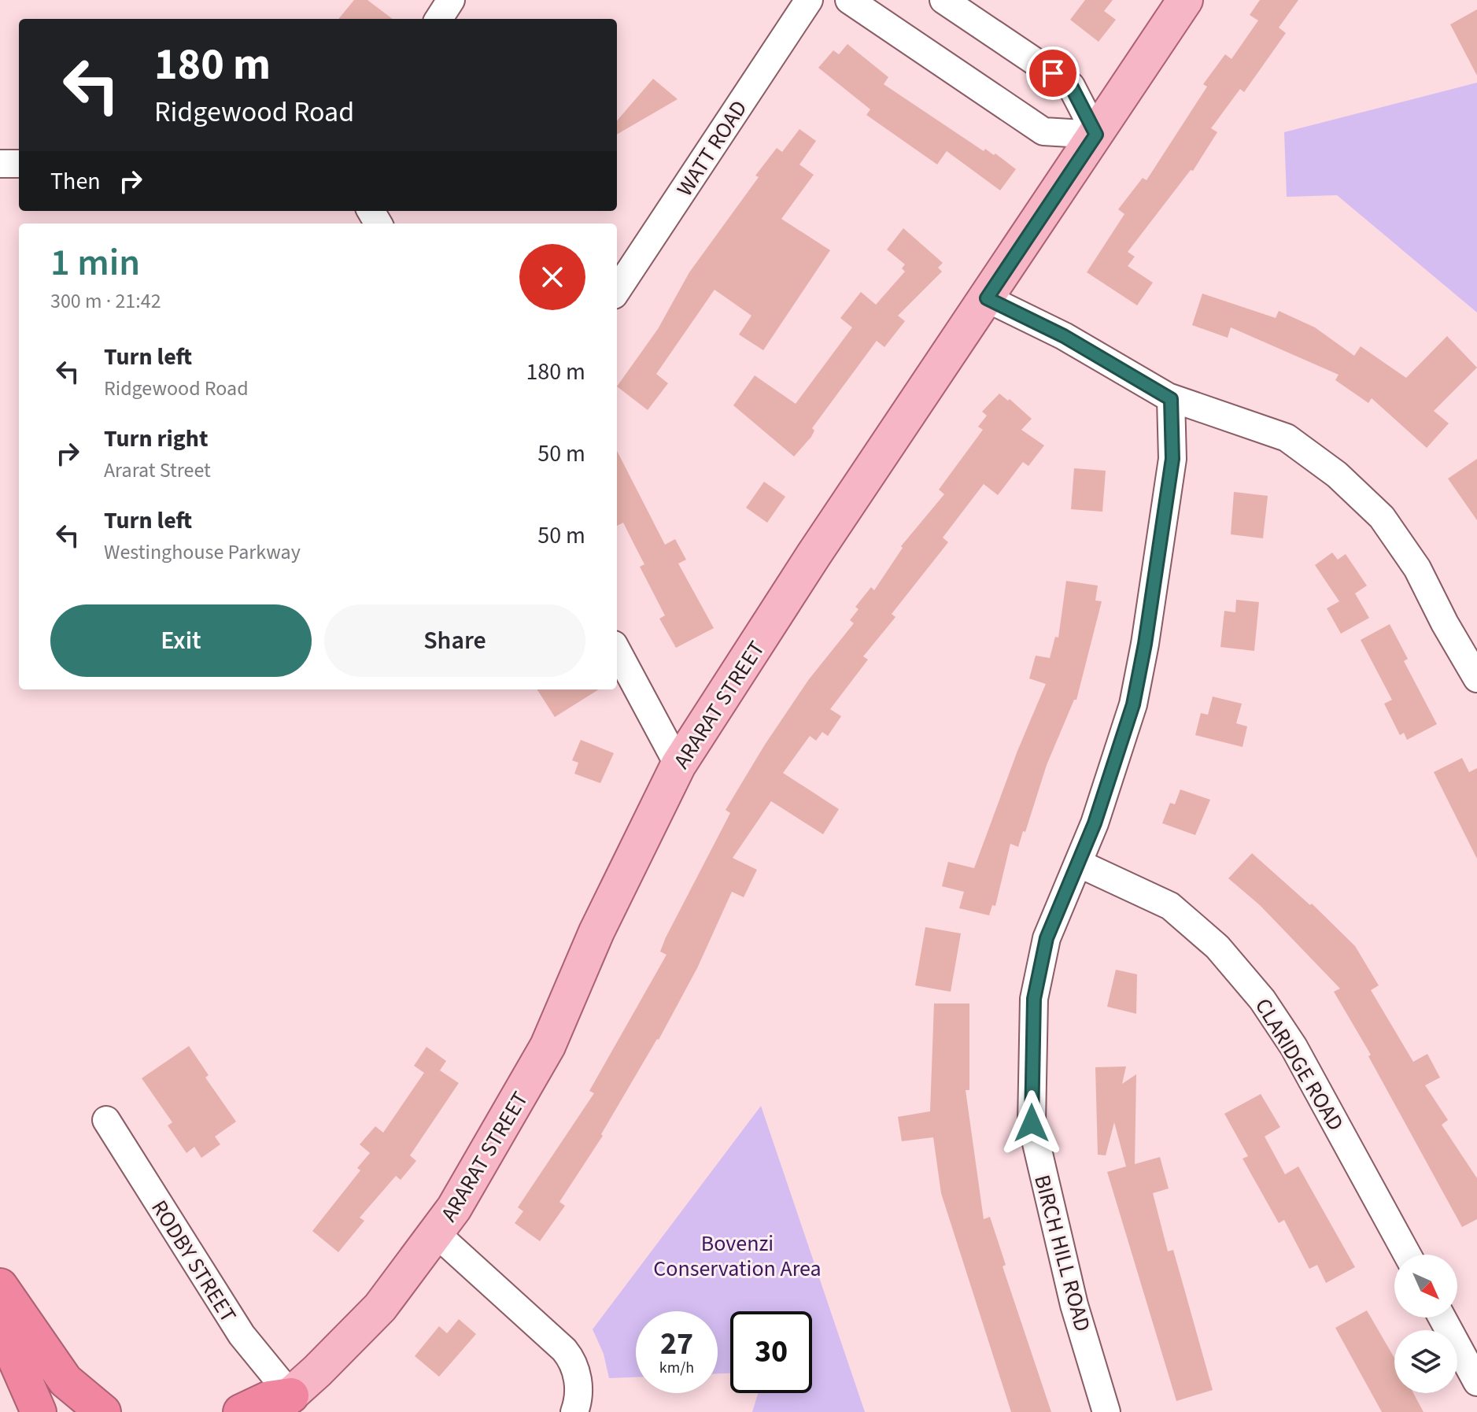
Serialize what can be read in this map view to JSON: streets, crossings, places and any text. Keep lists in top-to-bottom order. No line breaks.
{"streets":{"main road":["ARARAT STREET"],"street":["WATT ROAD","CLARIDGE ROAD","BIRCH HILL ROAD","RODBY STREET"]},"crossings":[["ARARAT STREET","RODBY STREET"],["CLARIDGE ROAD","BIRCH HILL ROAD"]],"parks":["Bovenzi Conservation Area"],"north":"bottom right","page":{"turn":["180 m","Ridgewood Road"],"then":"Then","heading":["1 min","300 m · 21:42"],"list":[{"name":"Turn left","note":"Ridgewood Road","value":"180 m"},{"name":"Turn right","note":"Ararat Street","value":"50 m"},{"name":"Turn left","note":"Westinghouse Parkway","value":"50 m"}],"buttons":["Exit","Share"],"speed":"27 km/h","limit":"30"}}
